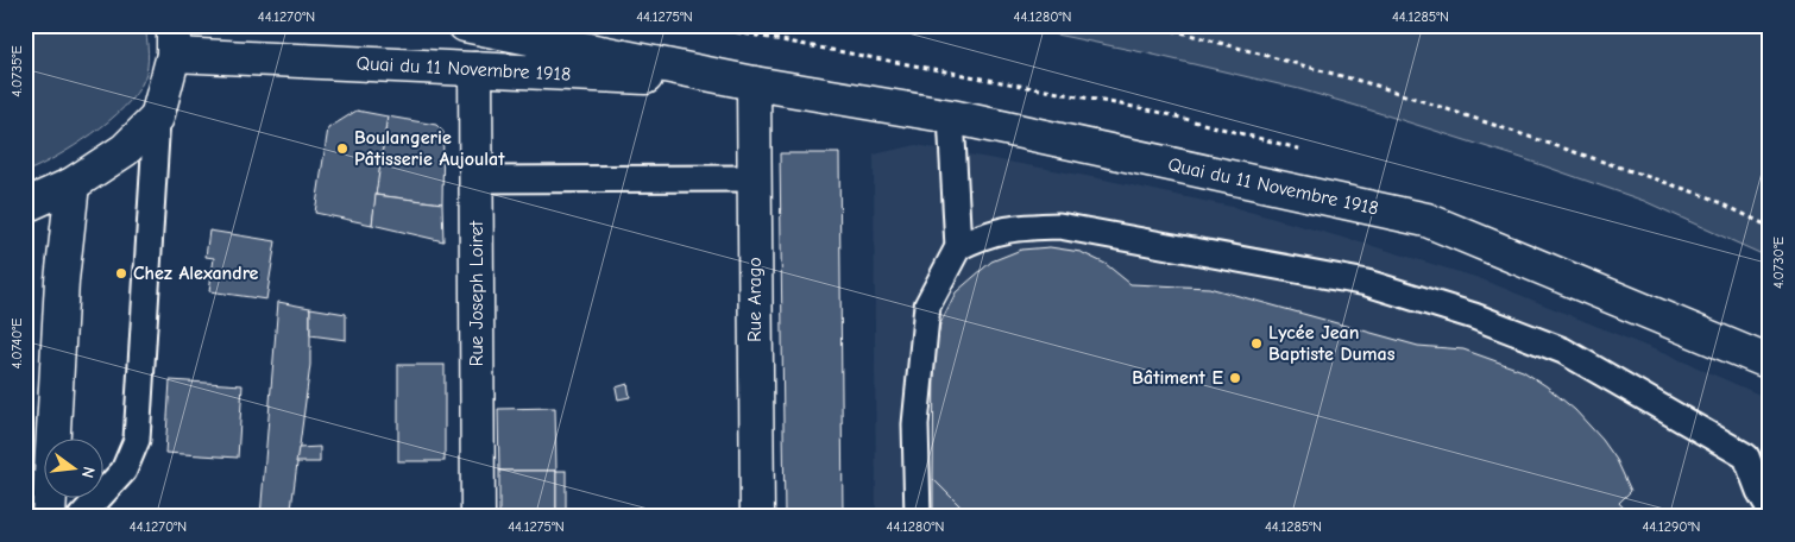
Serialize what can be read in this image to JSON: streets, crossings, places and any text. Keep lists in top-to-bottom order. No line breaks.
{"streets":{"main road":["Quai du 11 Novembre 1918","Rue Joseph Loiret","Rue Arago"]},"crossings":[["Quai du 11 Novembre 1918","Rue Joseph Loiret"],["Quai du 11 Novembre 1918","Rue Arago"]],"places":["Boulangerie Pâtisserie Aujoulat","Chez Alexandre","Lycée Jean Baptiste Dumas","Bâtiment E"],"north":"right","coordinates":["44.1270°N","44.1275°N","44.1280°N","44.1285°N","4.0735°E","4.0730°E","4.0740°E","44.1290°N"]}
